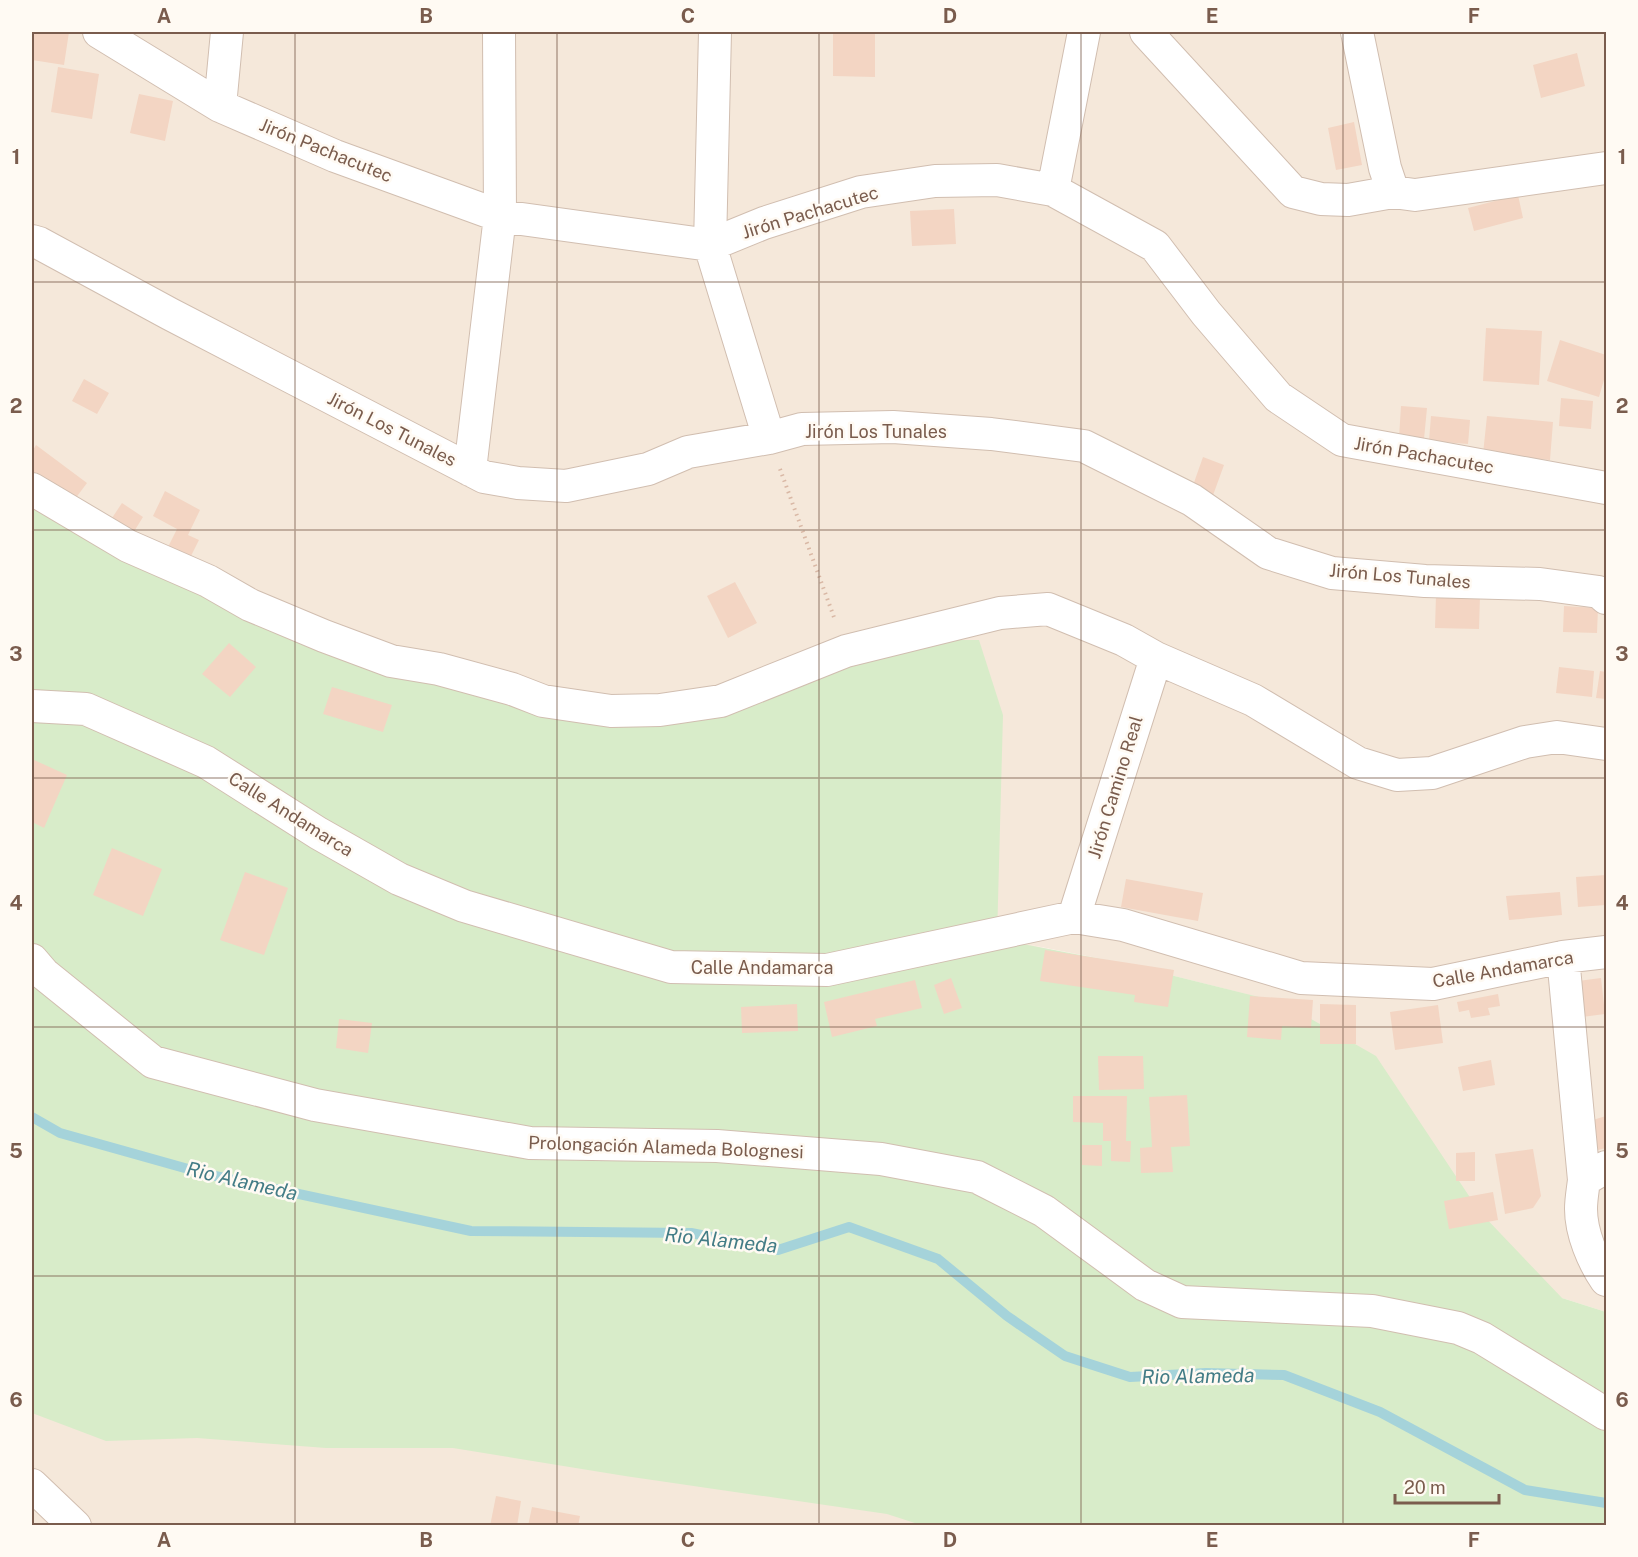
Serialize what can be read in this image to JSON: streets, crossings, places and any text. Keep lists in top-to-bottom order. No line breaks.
{"streets":{"street":["Jirón Pachacutec","Jirón Los Tunales","Jirón Camino Real","Calle Andamarca","Prolongación Alameda Bolognesi"]},"crossings":[["Jirón Camino Real","Calle Andamarca"]],"water":["Rio Alameda"],"scale_bar":"20 m","grid":{"columns":["A","B","C","D","E","F"],"rows":["1","2","3","4","5","6"]}}
